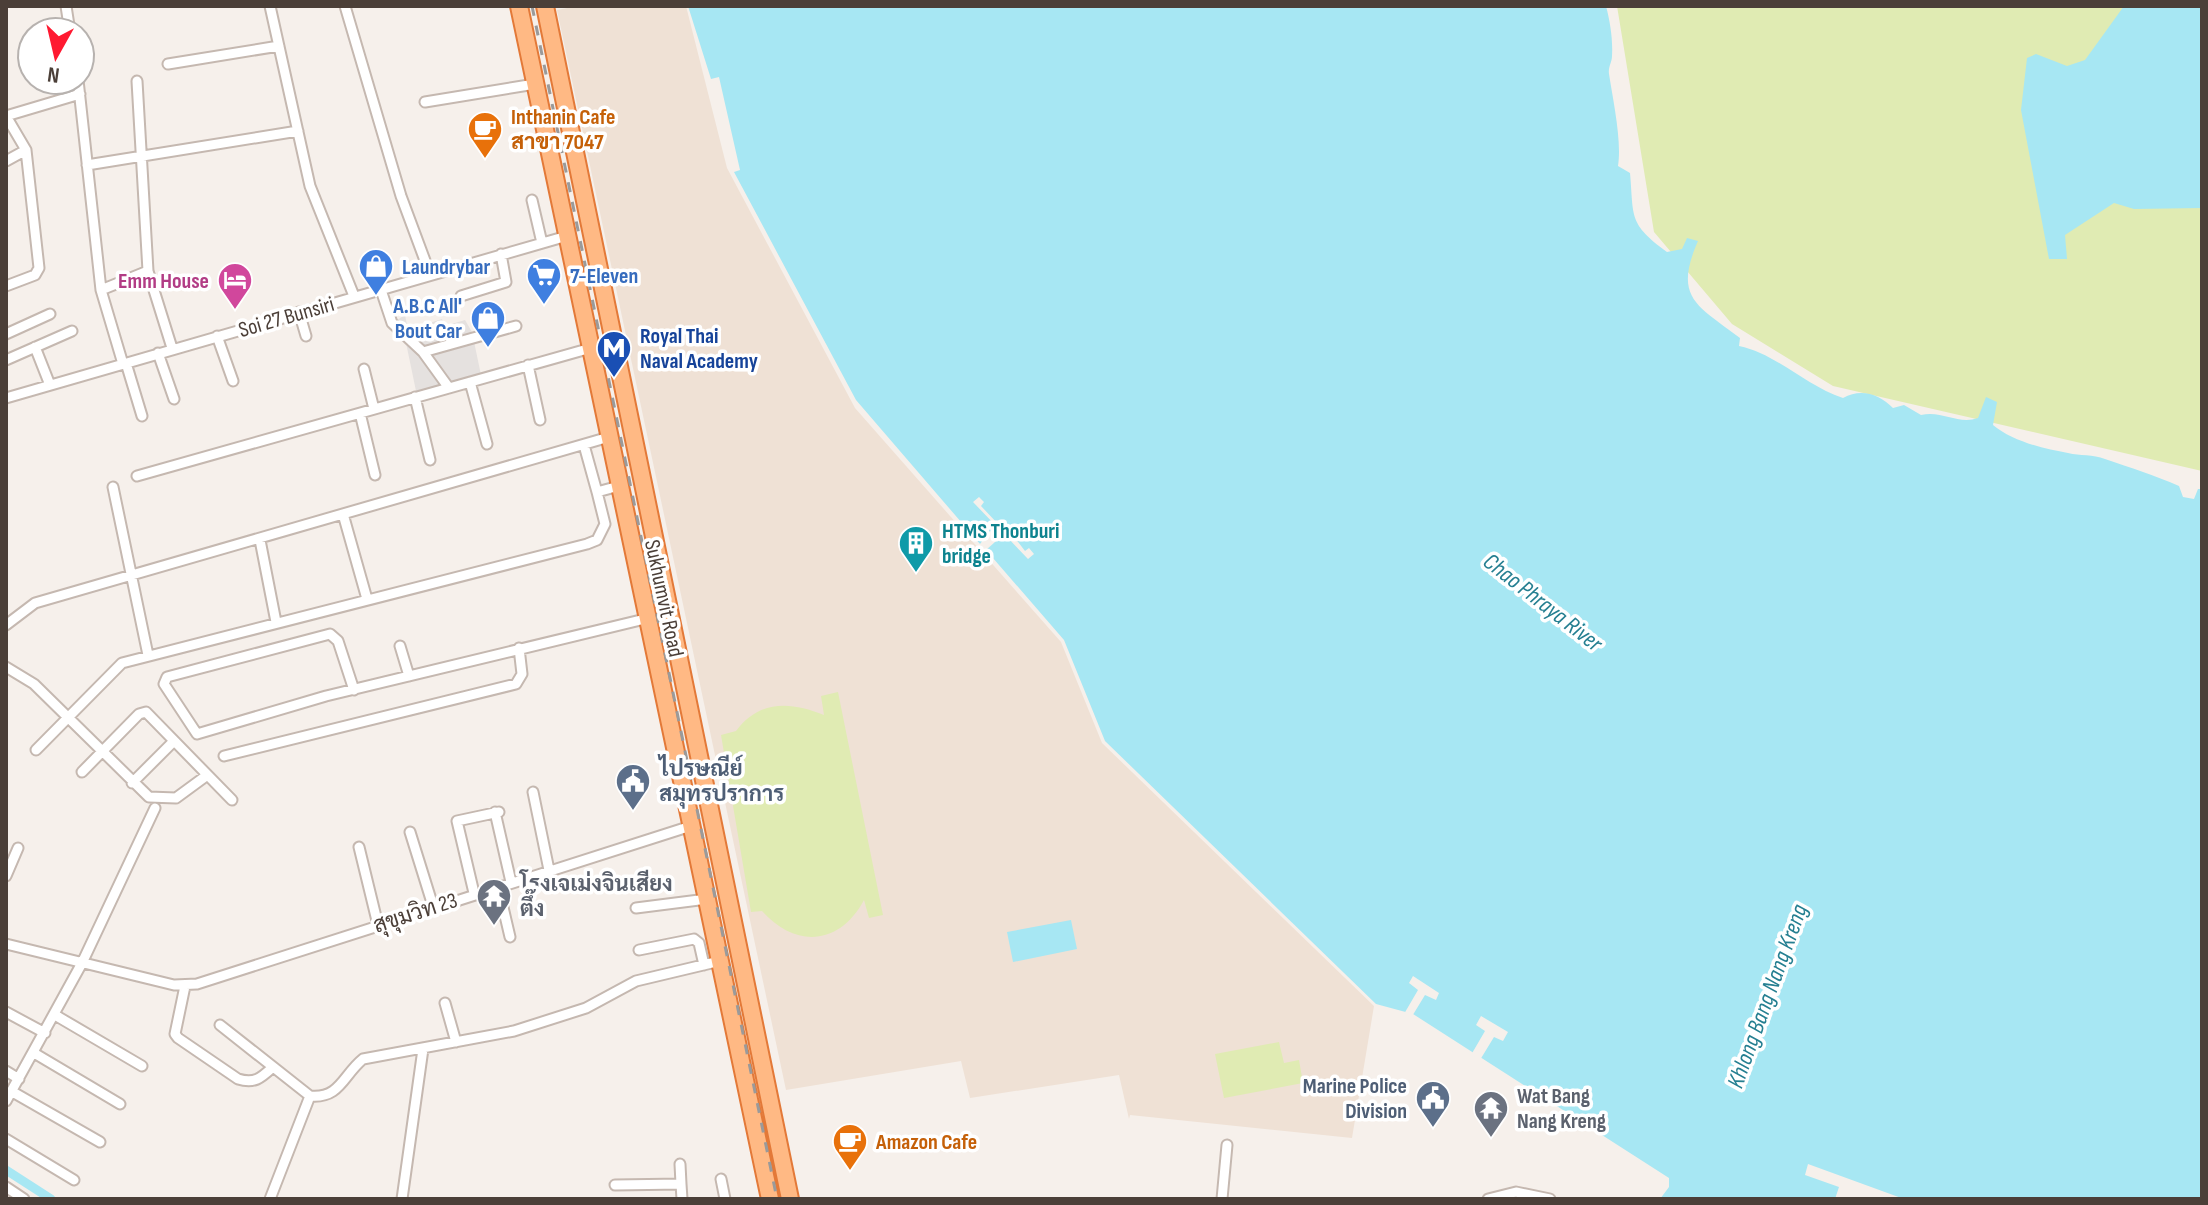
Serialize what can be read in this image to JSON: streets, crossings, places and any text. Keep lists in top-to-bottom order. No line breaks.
{"streets":{"highway":["Sukhumvit Road"],"street":["Soi 27 Bunsiri","สุขุมวิท 23"]},"crossings":[["Soi 27 Bunsiri","Sukhumvit Road"],["Sukhumvit Road","สุขุมวิท 23"]],"water":["Chao Phraya River","Khlong Bang Nang Kreng"],"places":{"cafe":["Inthanin Cafe สาขา 7047","Amazon Cafe"],"shop":["Laundrybar","A.B.C All' Bout Car"],"supermarket":["7-Eleven"],"hotel":["Emm House"],"metro station":["Royal Thai Naval Academy"],"building":["HTMS Thonburi bridge"],"public building":["ไปรษณีย์ สมุทรปราการ","Marine Police Division"],"temple":["โรงเจเม่งจินเสียง ตึ๊ง","Wat Bang Nang Kreng"]},"north":"bottom"}
